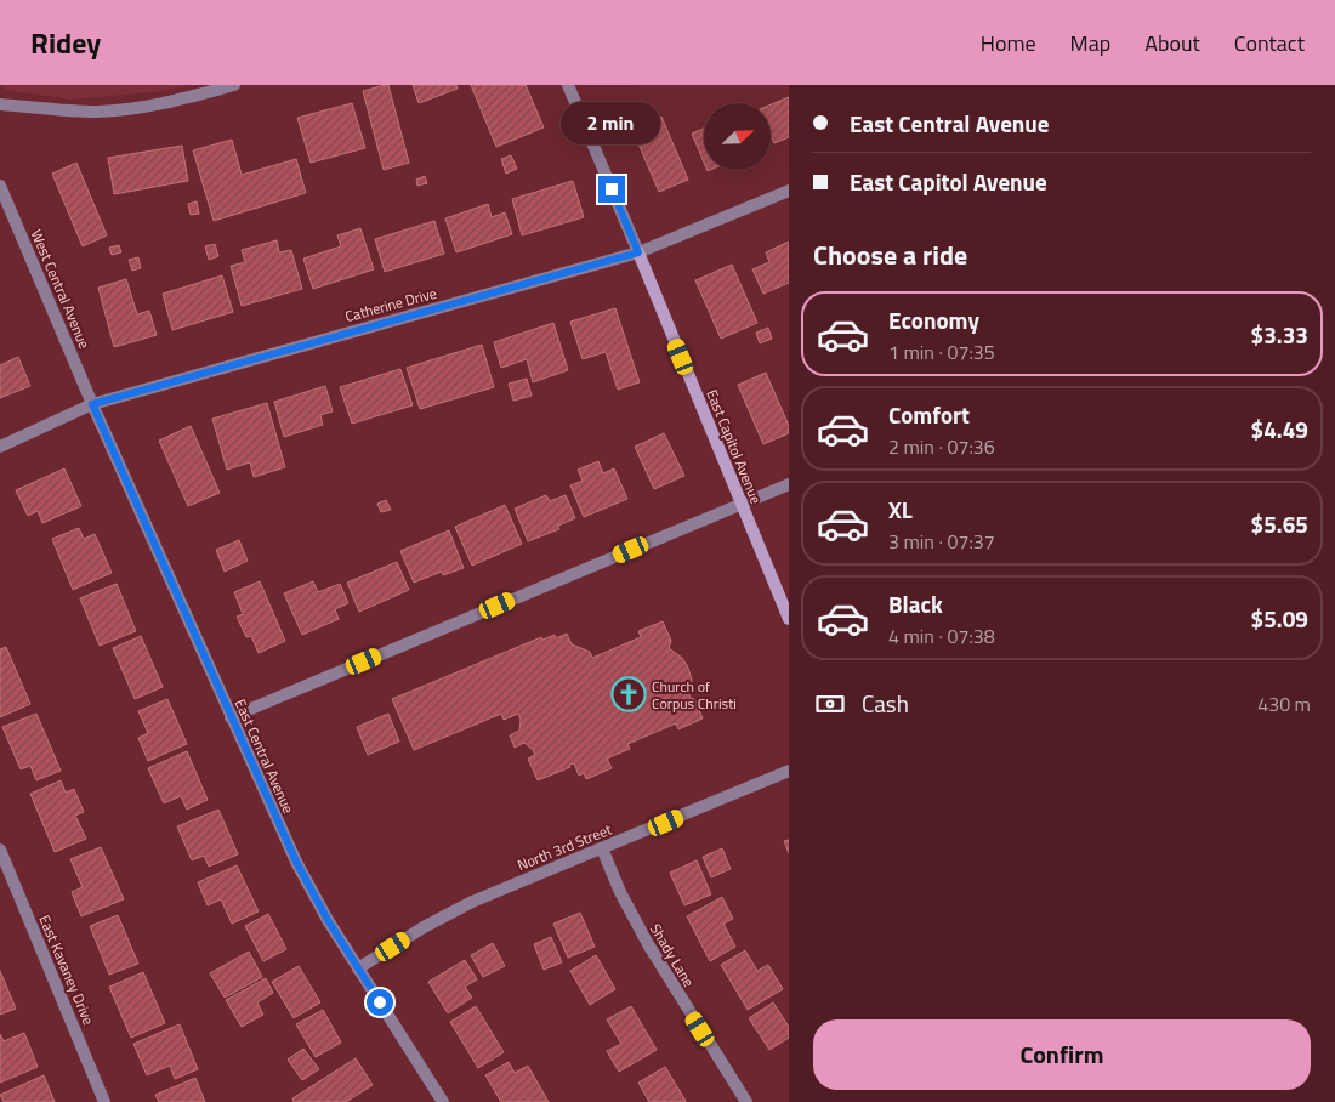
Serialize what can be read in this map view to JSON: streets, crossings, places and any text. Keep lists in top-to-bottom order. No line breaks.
{"streets":{"street":["West Central Avenue","Catherine Drive","East Capitol Avenue","East Central Avenue","North 3rd Street","Shady Lane","East Kavaney Drive"]},"crossings":[["West Central Avenue","Catherine Drive"],["West Central Avenue","East Central Avenue"],["Catherine Drive","East Capitol Avenue"],["Catherine Drive","East Central Avenue"],["East Central Avenue","North 3rd Street"],["North 3rd Street","Shady Lane"]],"places":{"church":["Church of Corpus Christi"]},"north":"top right","page":{"header":"Ridey","nav":["Home","Map","About","Contact"],"banner":["East Central Avenue","East Capitol Avenue"],"bubble":"2 min","heading":"Choose a ride","list":[{"name":"Economy","note":"1 min · 07:35","value":"$3.33"},{"name":"Comfort","note":"2 min · 07:36","value":"$4.49"},{"name":"XL","note":"3 min · 07:37","value":"$5.65"},{"name":"Black","note":"4 min · 07:38","value":"$5.09"}],"pay":["Cash","430 m"],"buttons":"Confirm"}}
